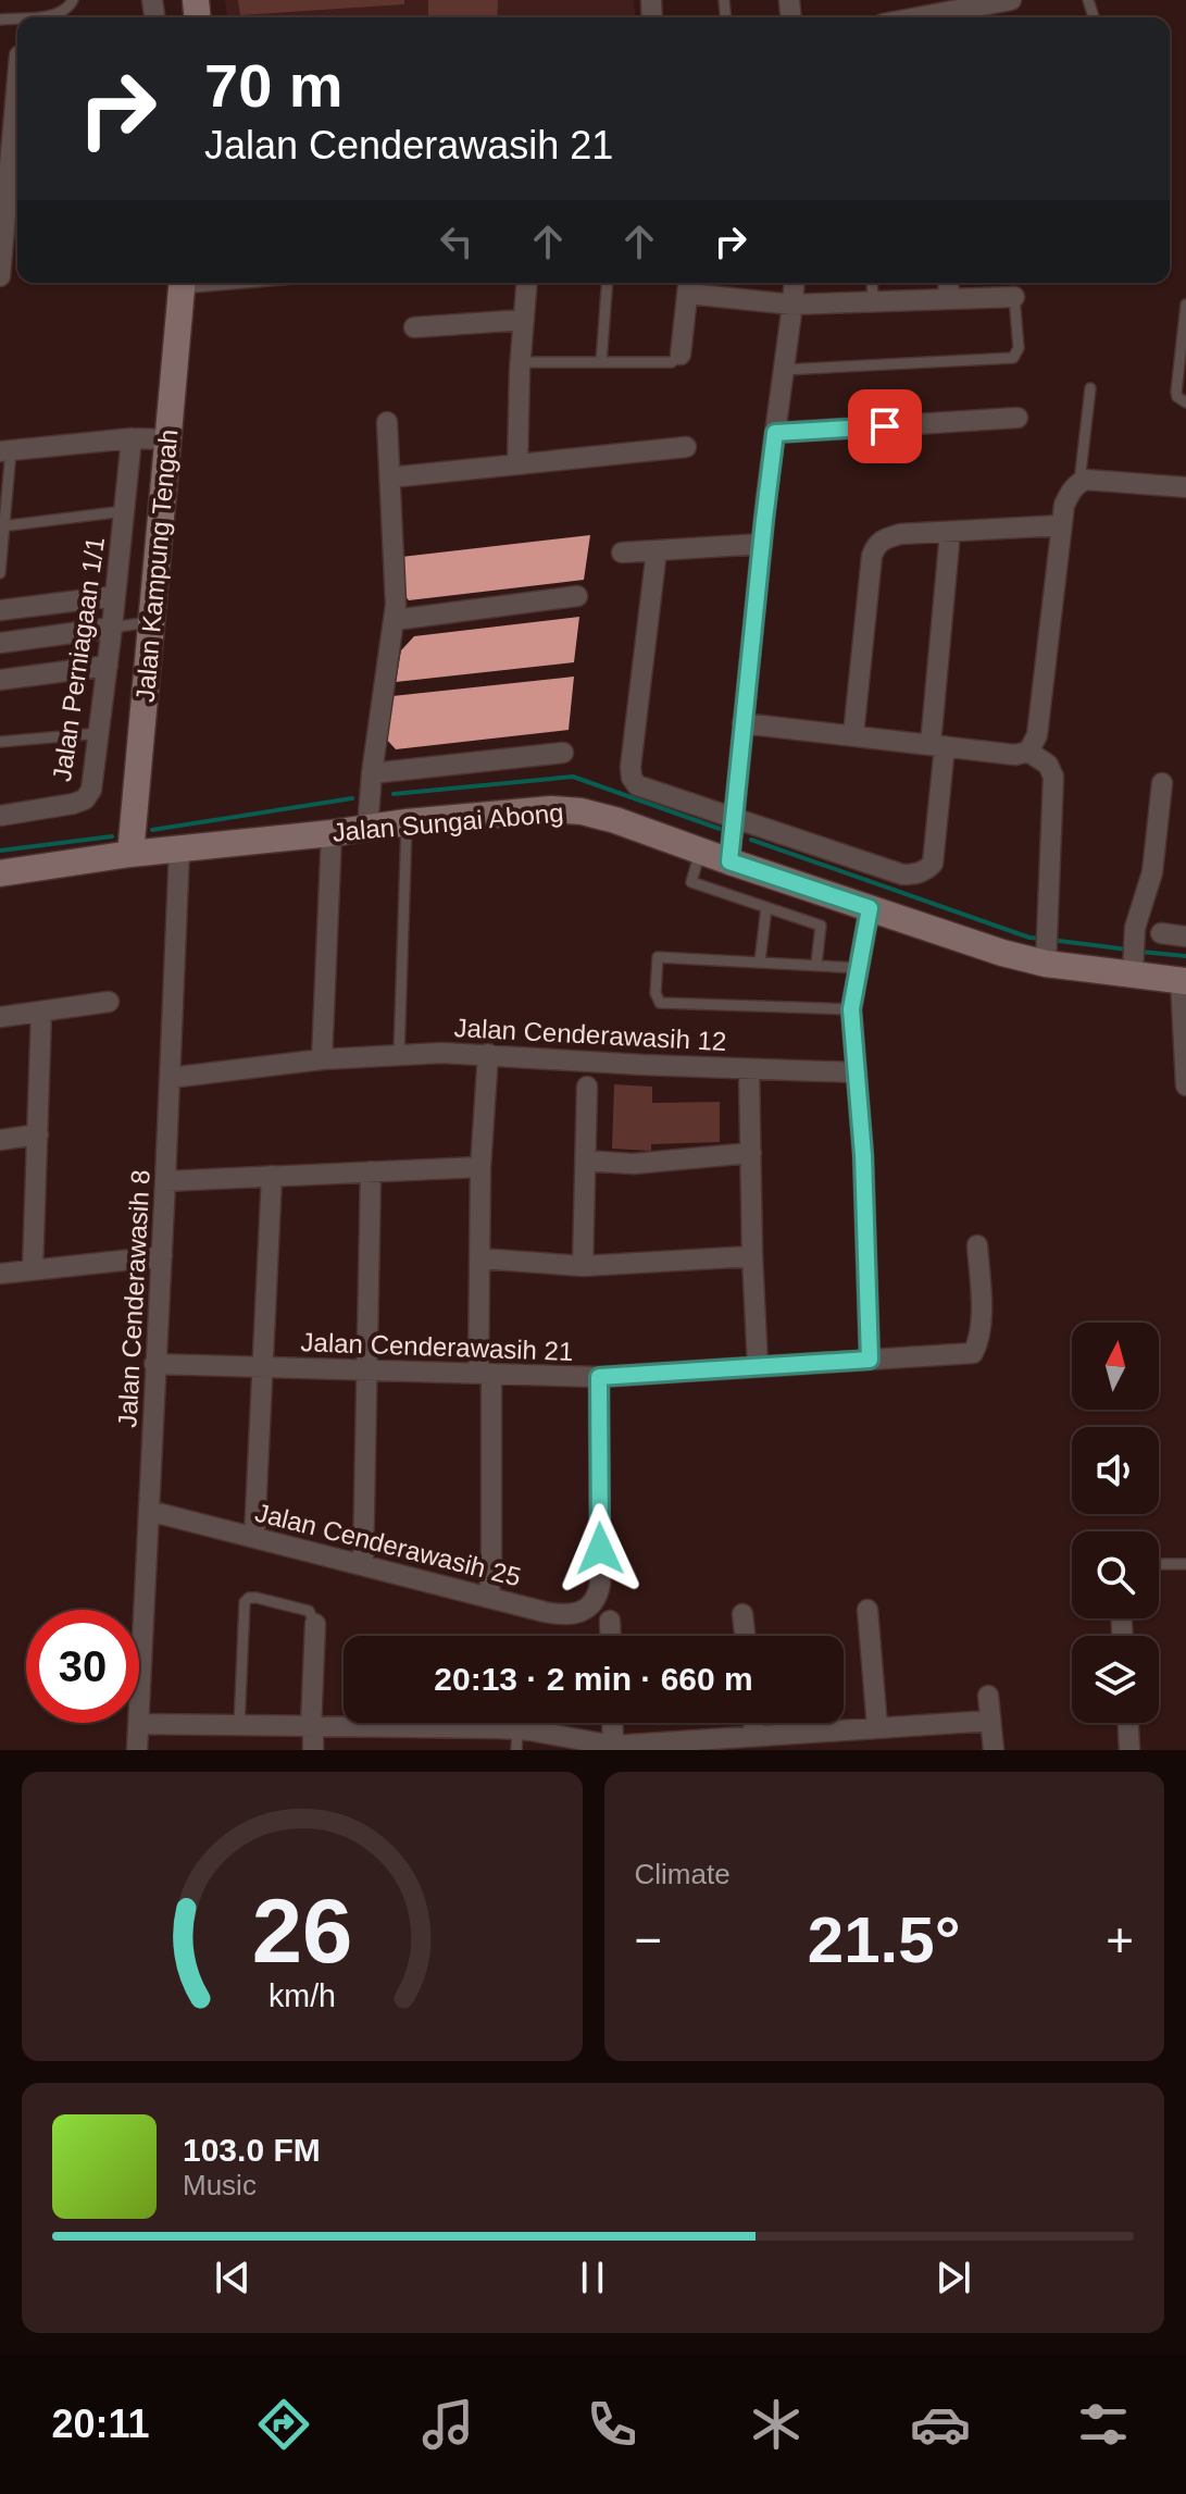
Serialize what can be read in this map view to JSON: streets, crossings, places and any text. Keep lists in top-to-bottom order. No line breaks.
{"streets":{"street":["Jalan Kampung Tengah","Jalan Perniagaan 1/1","Jalan Sungai Abong","Jalan Cenderawasih 12","Jalan Cenderawasih 8","Jalan Cenderawasih 21","Jalan Cenderawasih 25"]},"crossings":[["Jalan Kampung Tengah","Jalan Sungai Abong"],["Jalan Sungai Abong","Jalan Cenderawasih 8"],["Jalan Cenderawasih 12","Jalan Cenderawasih 8"],["Jalan Cenderawasih 8","Jalan Cenderawasih 21"],["Jalan Cenderawasih 8","Jalan Cenderawasih 25"],["Jalan Cenderawasih 21","Jalan Cenderawasih 25"]],"north":"top","page":{"turn":["70 m","Jalan Cenderawasih 21"],"limit":"30","trip":"20:13 · 2 min · 660 m","tile":"Climate","heat":["−","21.5°","+"],"song":["103.0 FM","Music"],"tabs":"20:11","gauge":["26","km/h"]}}
